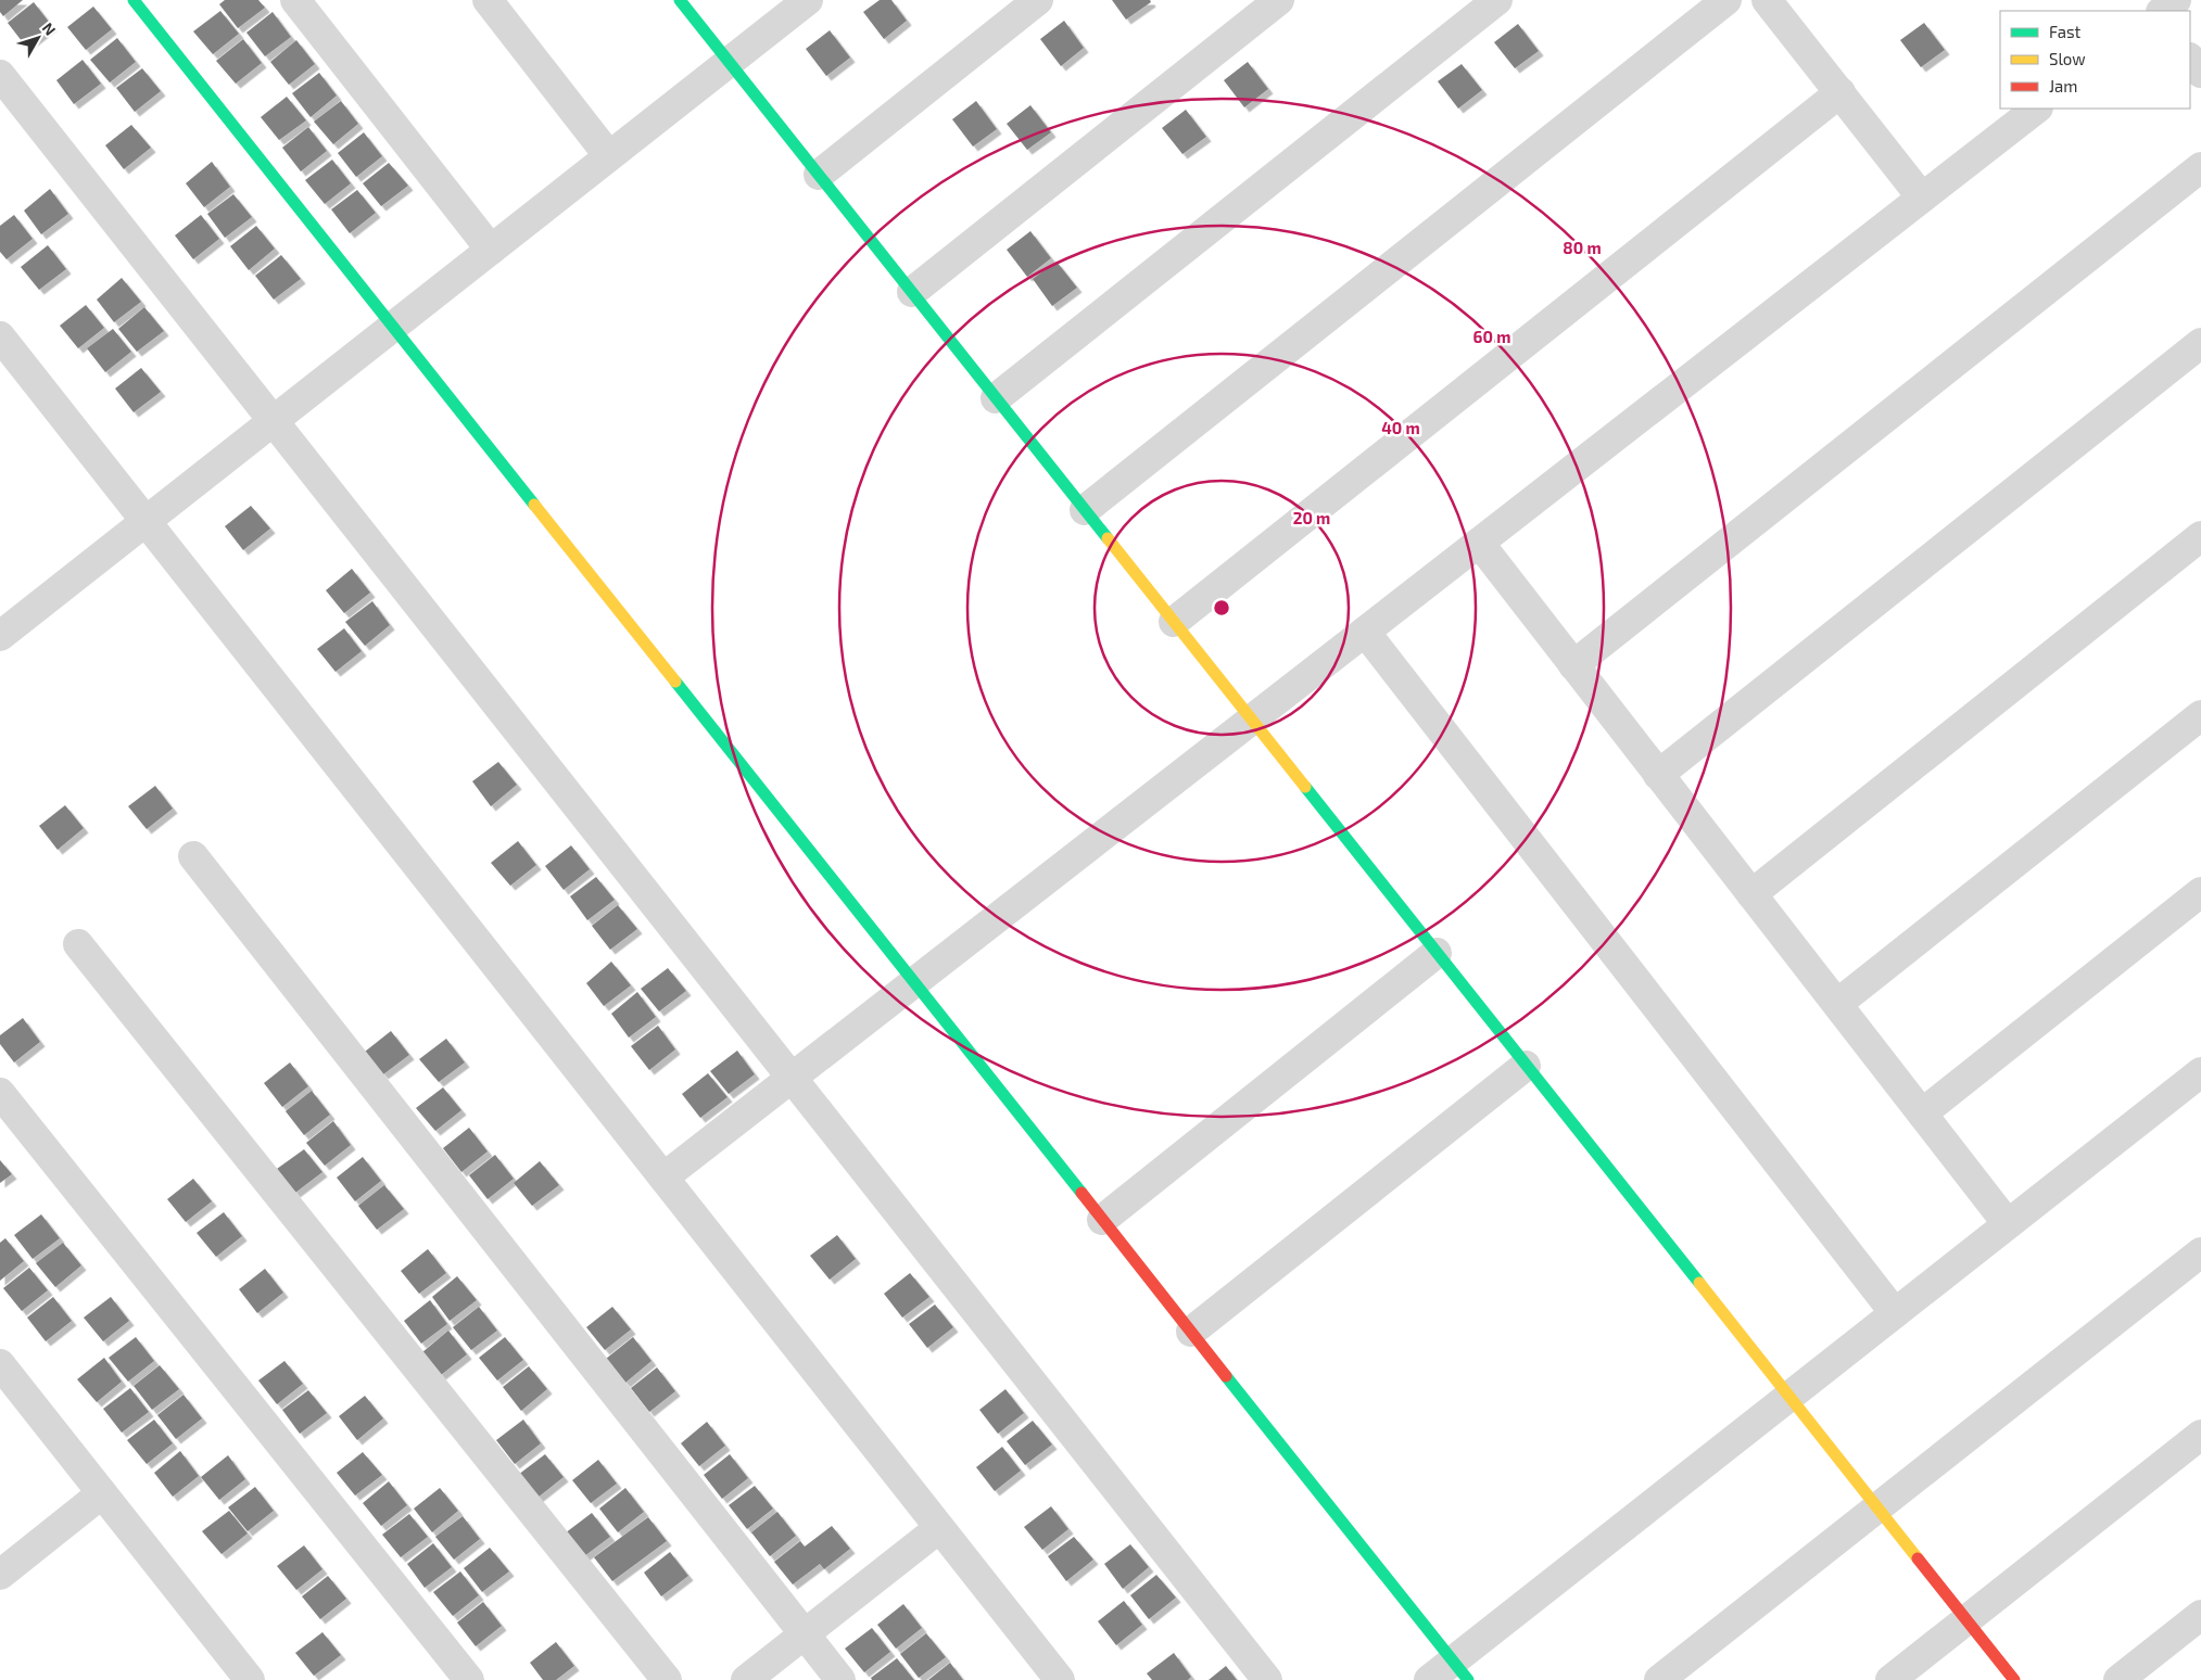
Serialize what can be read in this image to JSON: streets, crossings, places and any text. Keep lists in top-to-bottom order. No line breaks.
{"legend":["Fast","Slow","Jam"],"north":"top right","rings":["80 m","60 m","40 m","20 m"]}
